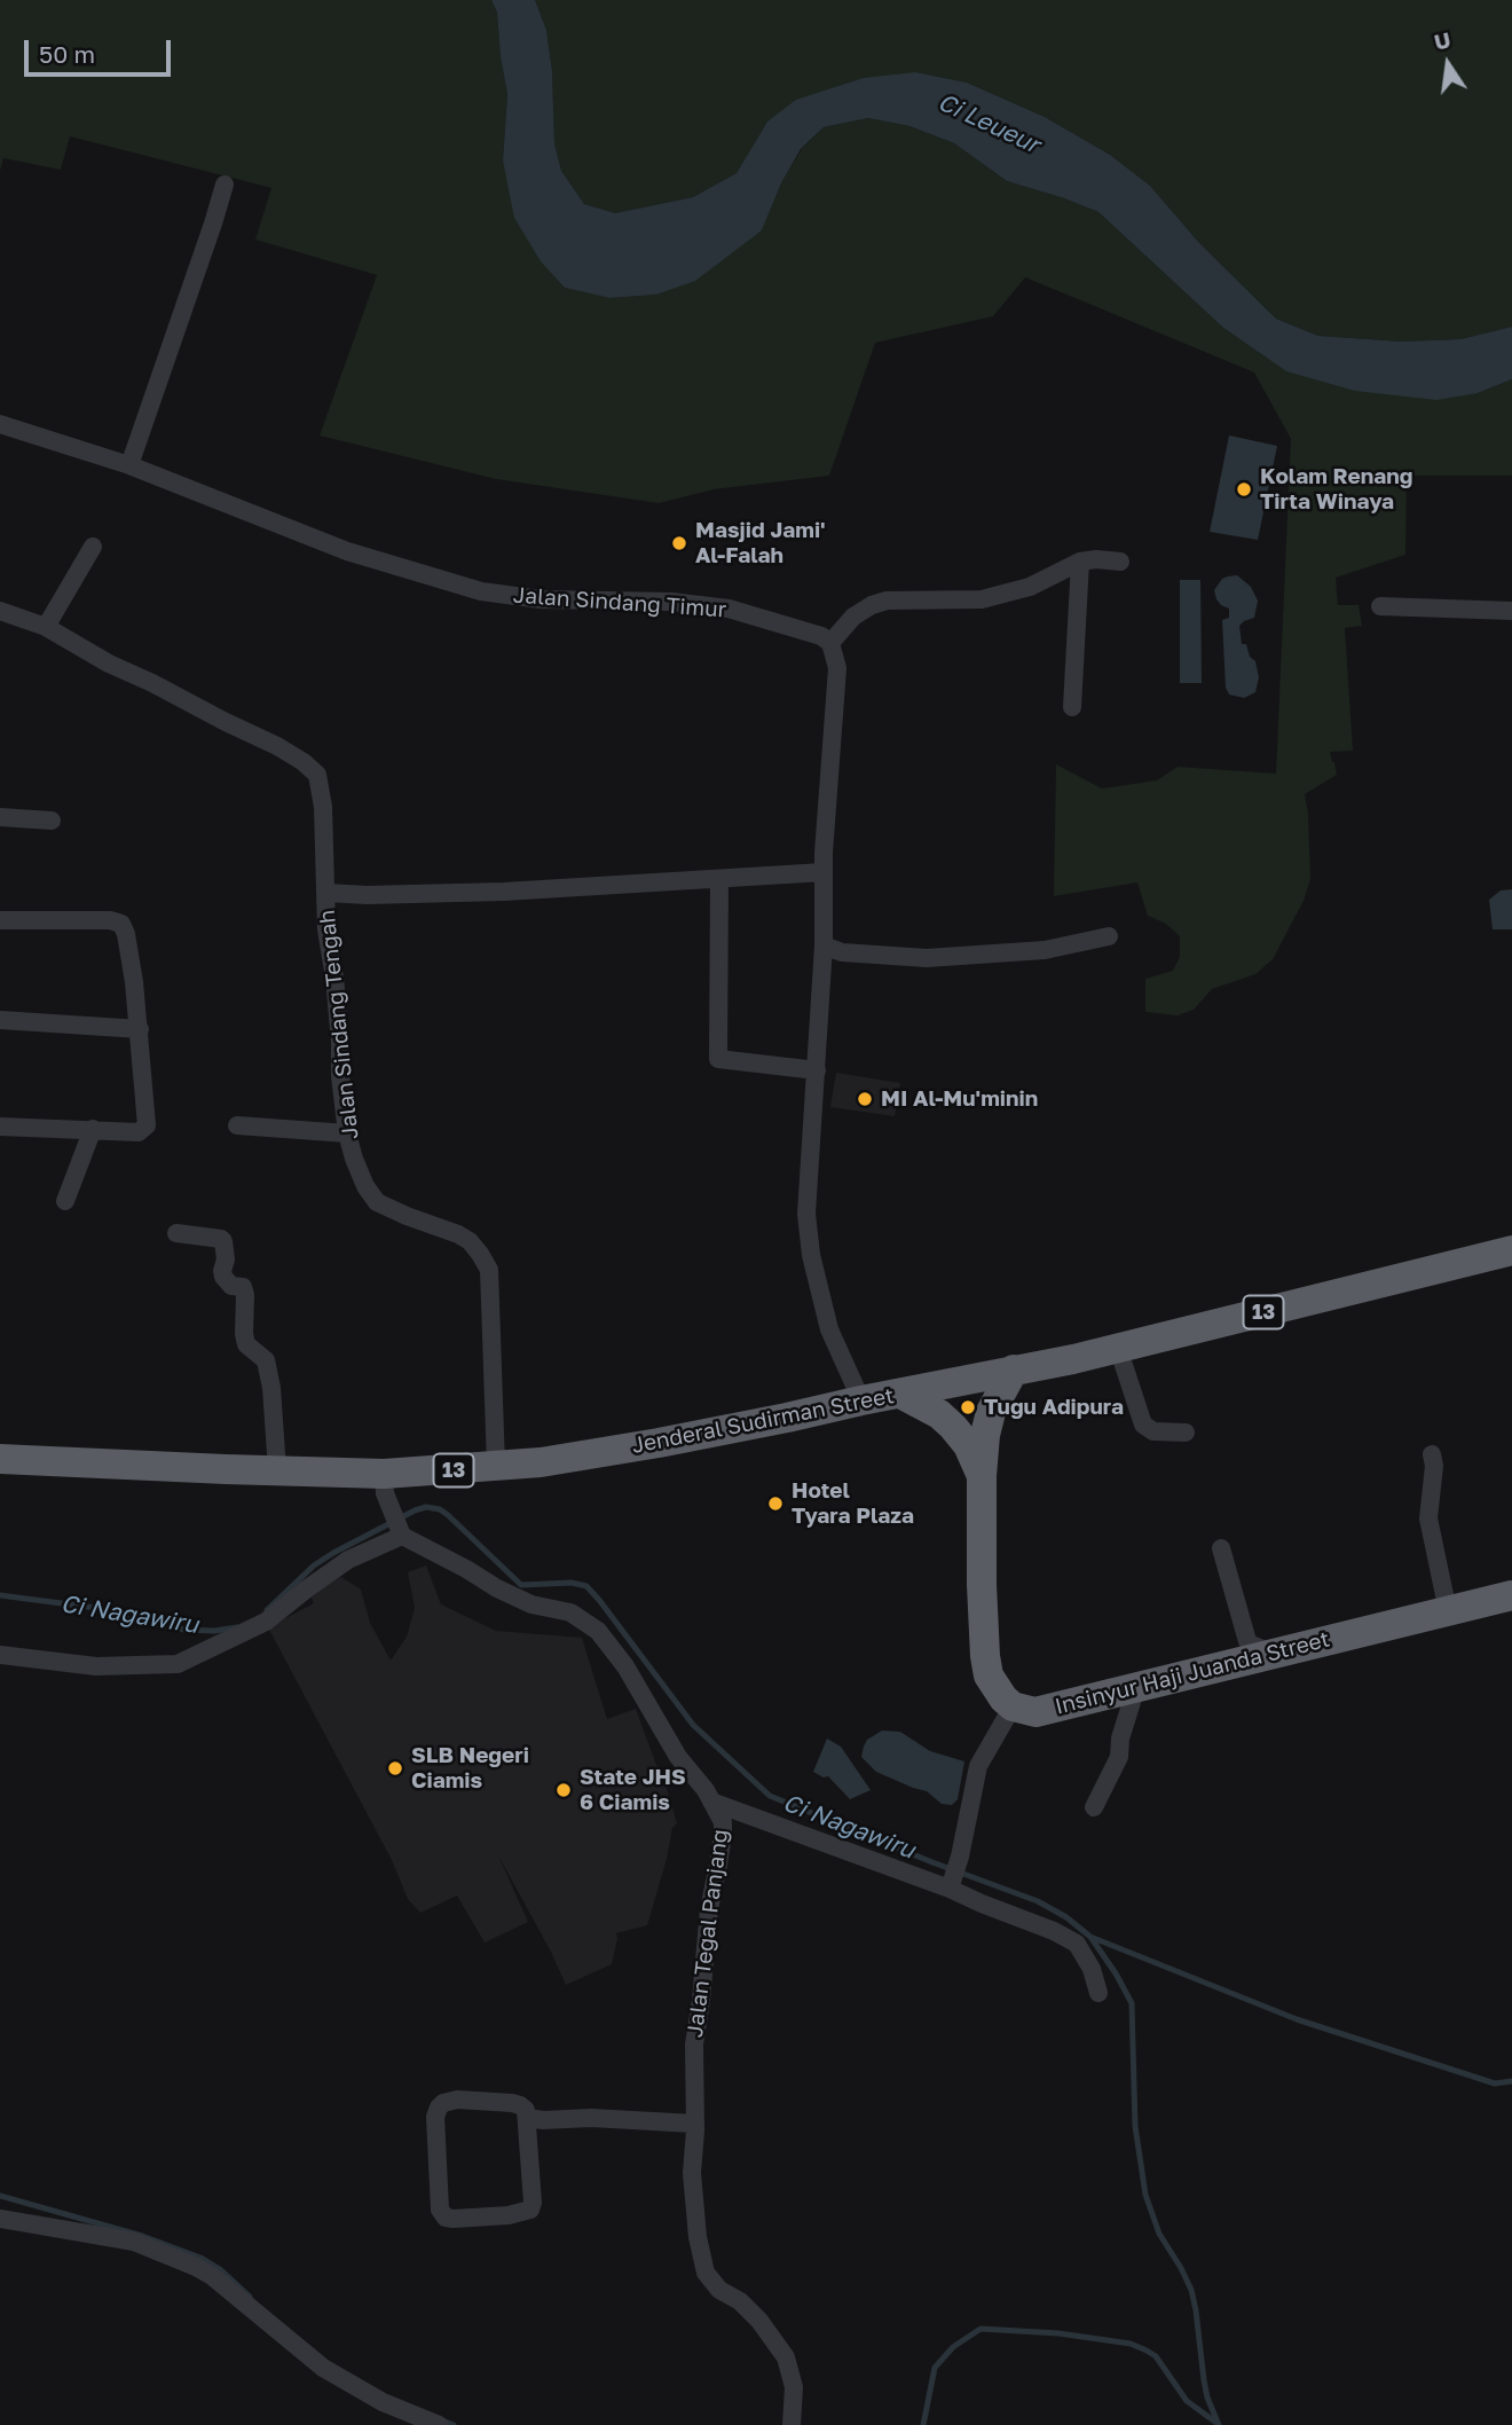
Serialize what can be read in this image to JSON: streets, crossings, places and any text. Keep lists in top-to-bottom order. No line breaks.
{"streets":{"highway":["13","Jenderal Sudirman Street","Insinyur Haji Juanda Street"],"street":["Jalan Sindang Timur","Jalan Sindang Tengah","Jalan Tegal Panjang"]},"crossings":[["Jalan Sindang Tengah","Jenderal Sudirman Street"]],"water":["Ci Leueur","Ci Nagawiru"],"places":["Kolam Renang Tirta Winaya","Masjid Jami' Al-Falah","MI Al-Mu'minin","Tugu Adipura","Hotel Tyara Plaza","SLB Negeri Ciamis","State JHS 6 Ciamis"],"scale_bar":"50 m","north":"top"}
